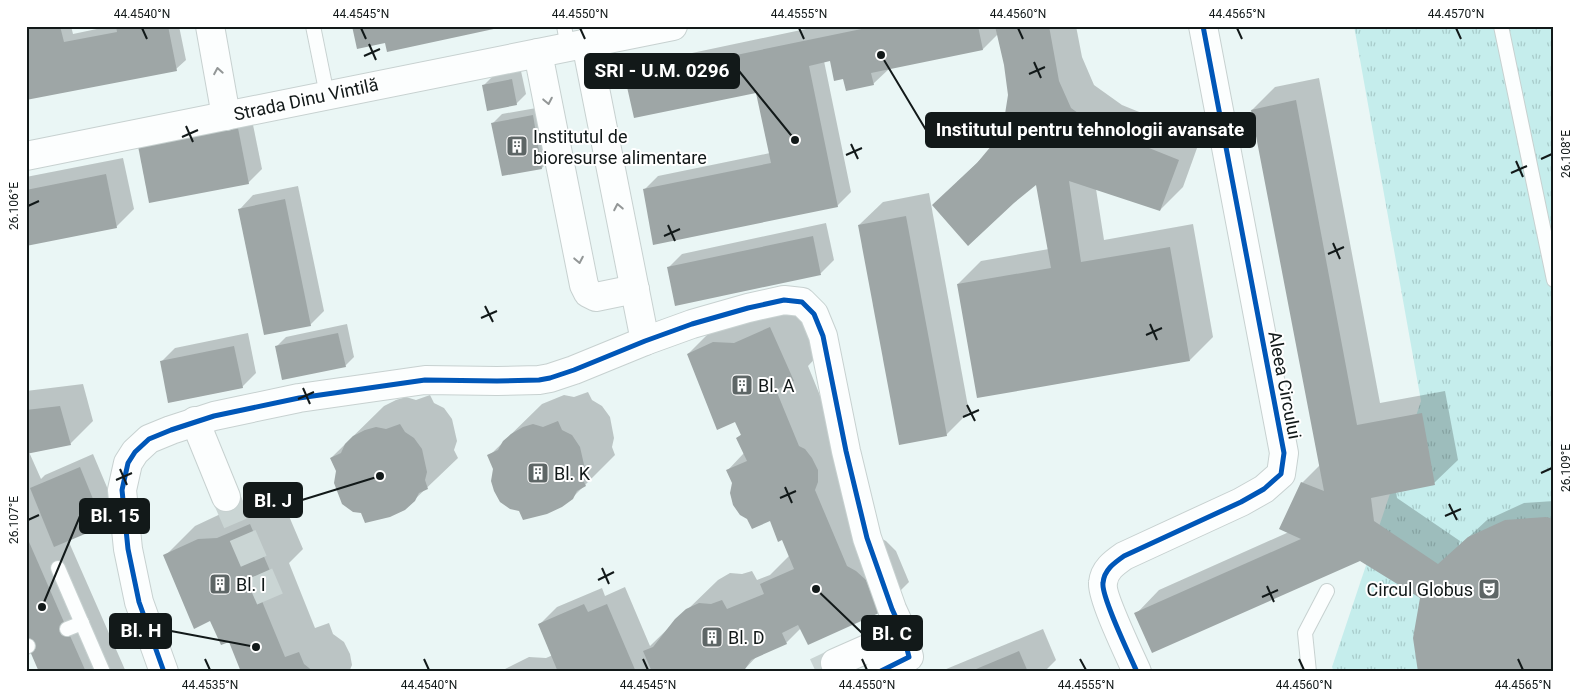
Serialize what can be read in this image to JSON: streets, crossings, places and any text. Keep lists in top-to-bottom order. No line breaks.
{"streets":{"street":["Strada Dinu Vintilă","Aleea Circului"]},"places":{"other":["Institutul pentru tehnologii avansate","SRI - U.M. 0296","Bl. J","Bl. C","Bl. 15","Bl. H"],"building":["Institutul de bioresurse alimentare","Bl. A","Bl. K","Bl. I","Bl. D"],"theatre":["Circul Globus"]},"coordinates":["44.4540°N","44.4545°N","44.4550°N","44.4555°N","44.4560°N","44.4565°N","44.4570°N","26.108°E","26.106°E","26.109°E","26.107°E","44.4535°N"]}
